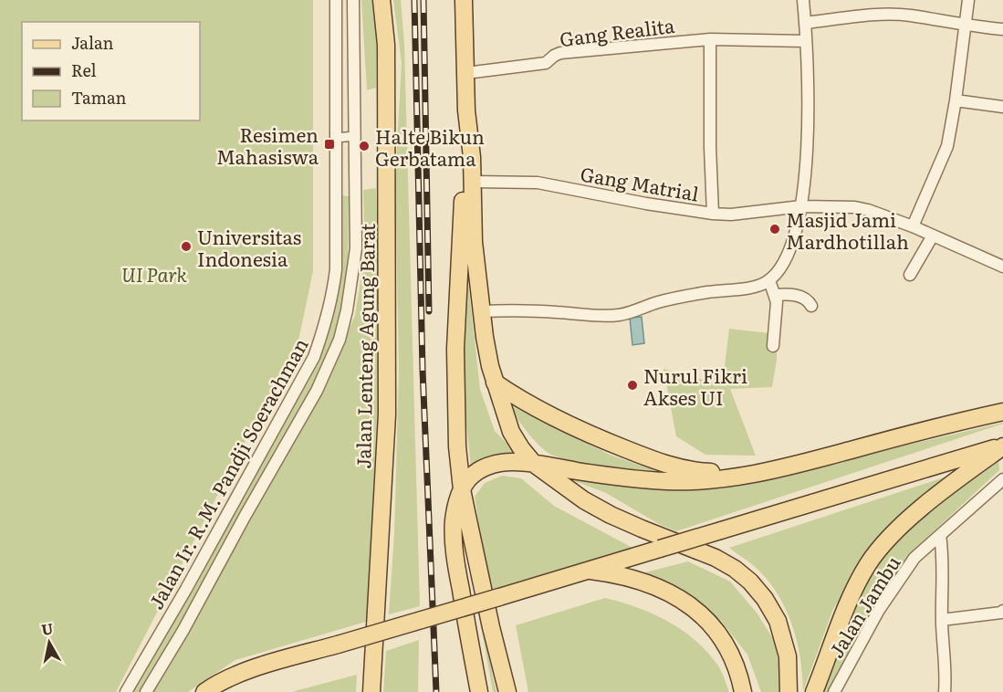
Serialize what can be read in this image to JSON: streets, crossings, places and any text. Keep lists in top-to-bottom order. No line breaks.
{"streets":{"main road":["Jalan Lenteng Agung Barat"],"street":["Gang Realita","Gang Matrial","Jalan Ir. R.M. Pandji Soerachman","Jalan Jambu"]},"parks":["UI Park"],"places":{"transit":["Resimen Mahasiswa"],"other":["Halte Bikun Gerbatama","Masjid Jami Mardhotillah","Universitas Indonesia","Nurul Fikri Akses UI"]},"legend":["Jalan","Rel","Taman"],"north":"top"}
